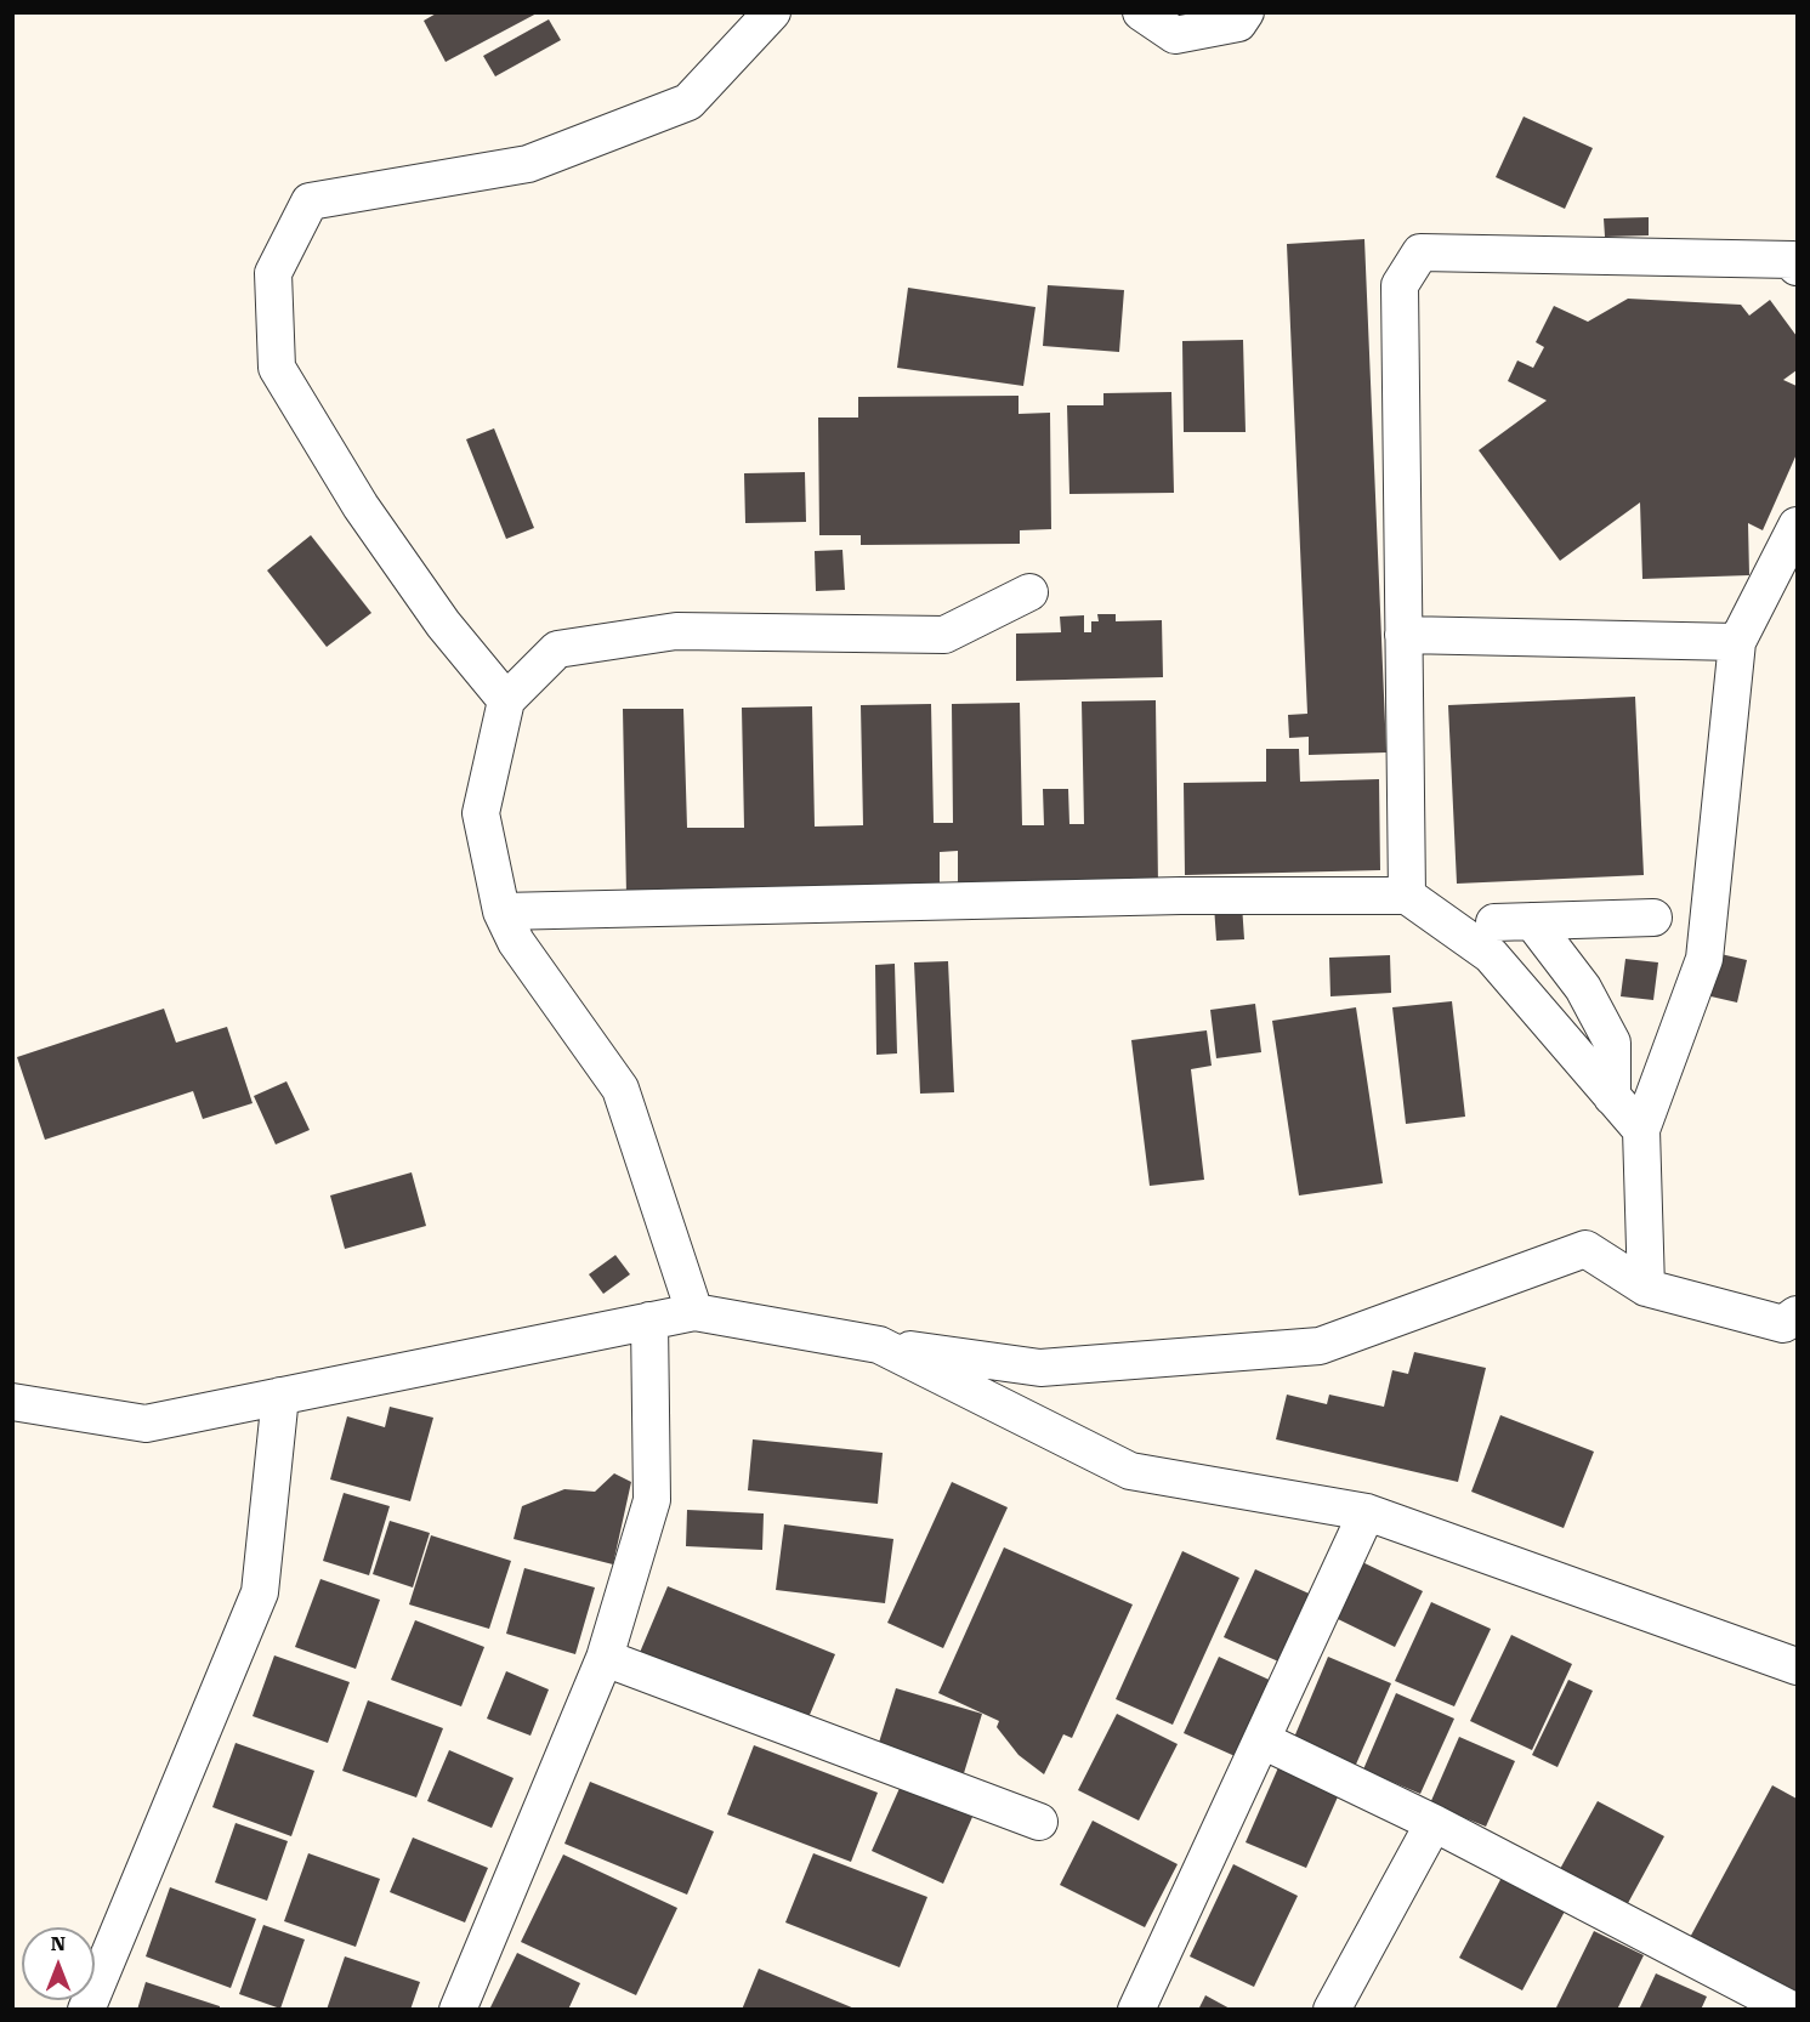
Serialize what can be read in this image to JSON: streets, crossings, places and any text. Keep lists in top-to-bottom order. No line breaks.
{"north":"top"}
